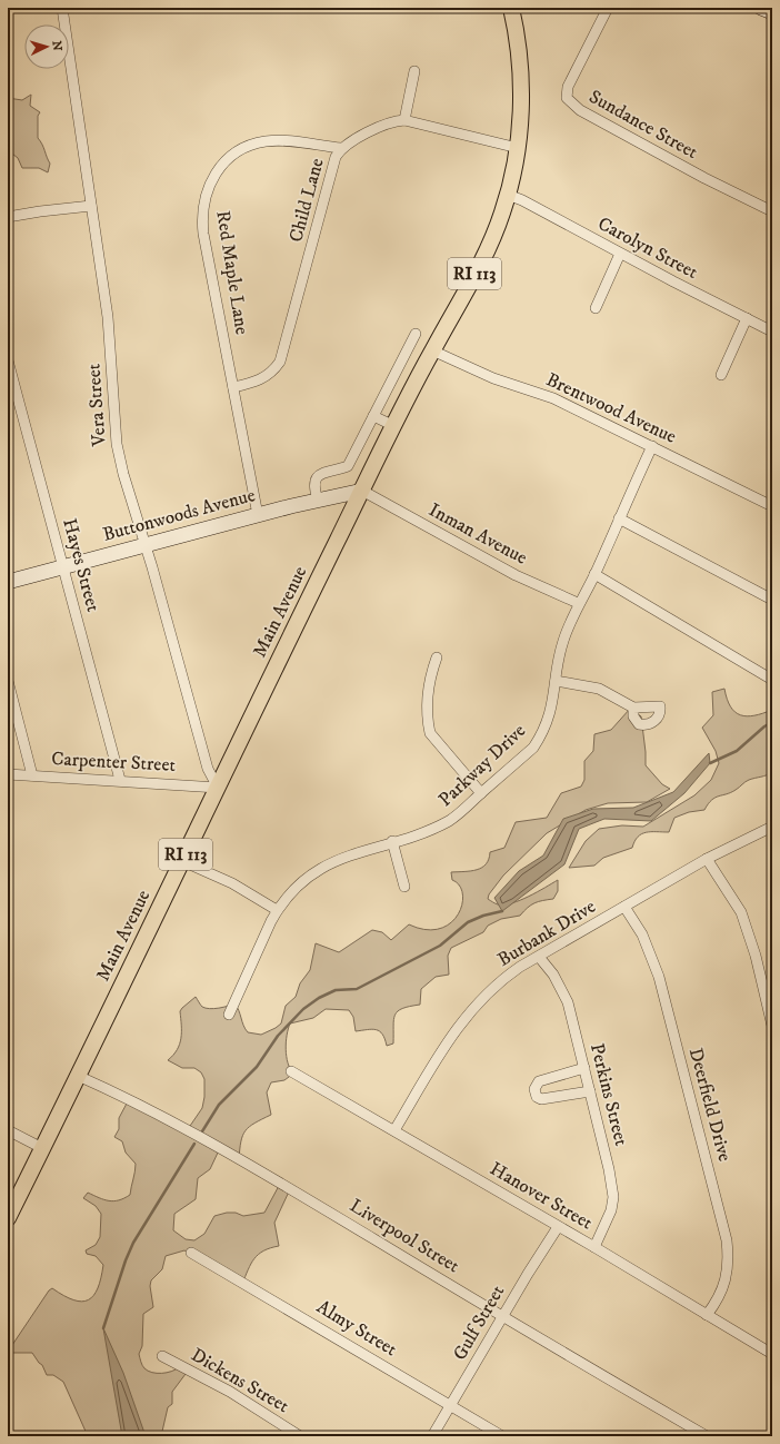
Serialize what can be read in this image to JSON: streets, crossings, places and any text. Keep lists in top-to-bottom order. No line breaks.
{"streets":{"main road":["RI 113","Main Avenue"],"street":["Sundance Street","Child Lane","Carolyn Street","Red Maple Lane","Vera Street","Brentwood Avenue","Buttonwoods Avenue","Inman Avenue","Hayes Street","Carpenter Street","Parkway Drive","Burbank Drive","Perkins Street","Deerfield Drive","Hanover Street","Liverpool Street","Gulf Street","Almy Street","Dickens Street"]},"crossings":[["Child Lane","Red Maple Lane"],["Child Lane","Main Avenue"],["Carolyn Street","Main Avenue"],["Red Maple Lane","Buttonwoods Avenue"],["Vera Street","Buttonwoods Avenue"],["Vera Street","Main Avenue"],["Vera Street","Carpenter Street"],["Brentwood Avenue","Main Avenue"],["Brentwood Avenue","Parkway Drive"],["Buttonwoods Avenue","Inman Avenue"],["Buttonwoods Avenue","Hayes Street"],["Buttonwoods Avenue","Main Avenue"],["Inman Avenue","Main Avenue"],["Inman Avenue","Parkway Drive"],["Hayes Street","Carpenter Street"],["Main Avenue","Carpenter Street"],["Main Avenue","Liverpool Street"],["Burbank Drive","Perkins Street"],["Burbank Drive","Deerfield Drive"],["Burbank Drive","Hanover Street"],["Perkins Street","Hanover Street"],["Deerfield Drive","Hanover Street"],["Hanover Street","Gulf Street"],["Liverpool Street","Gulf Street"],["Gulf Street","Almy Street"]],"north":"right"}
